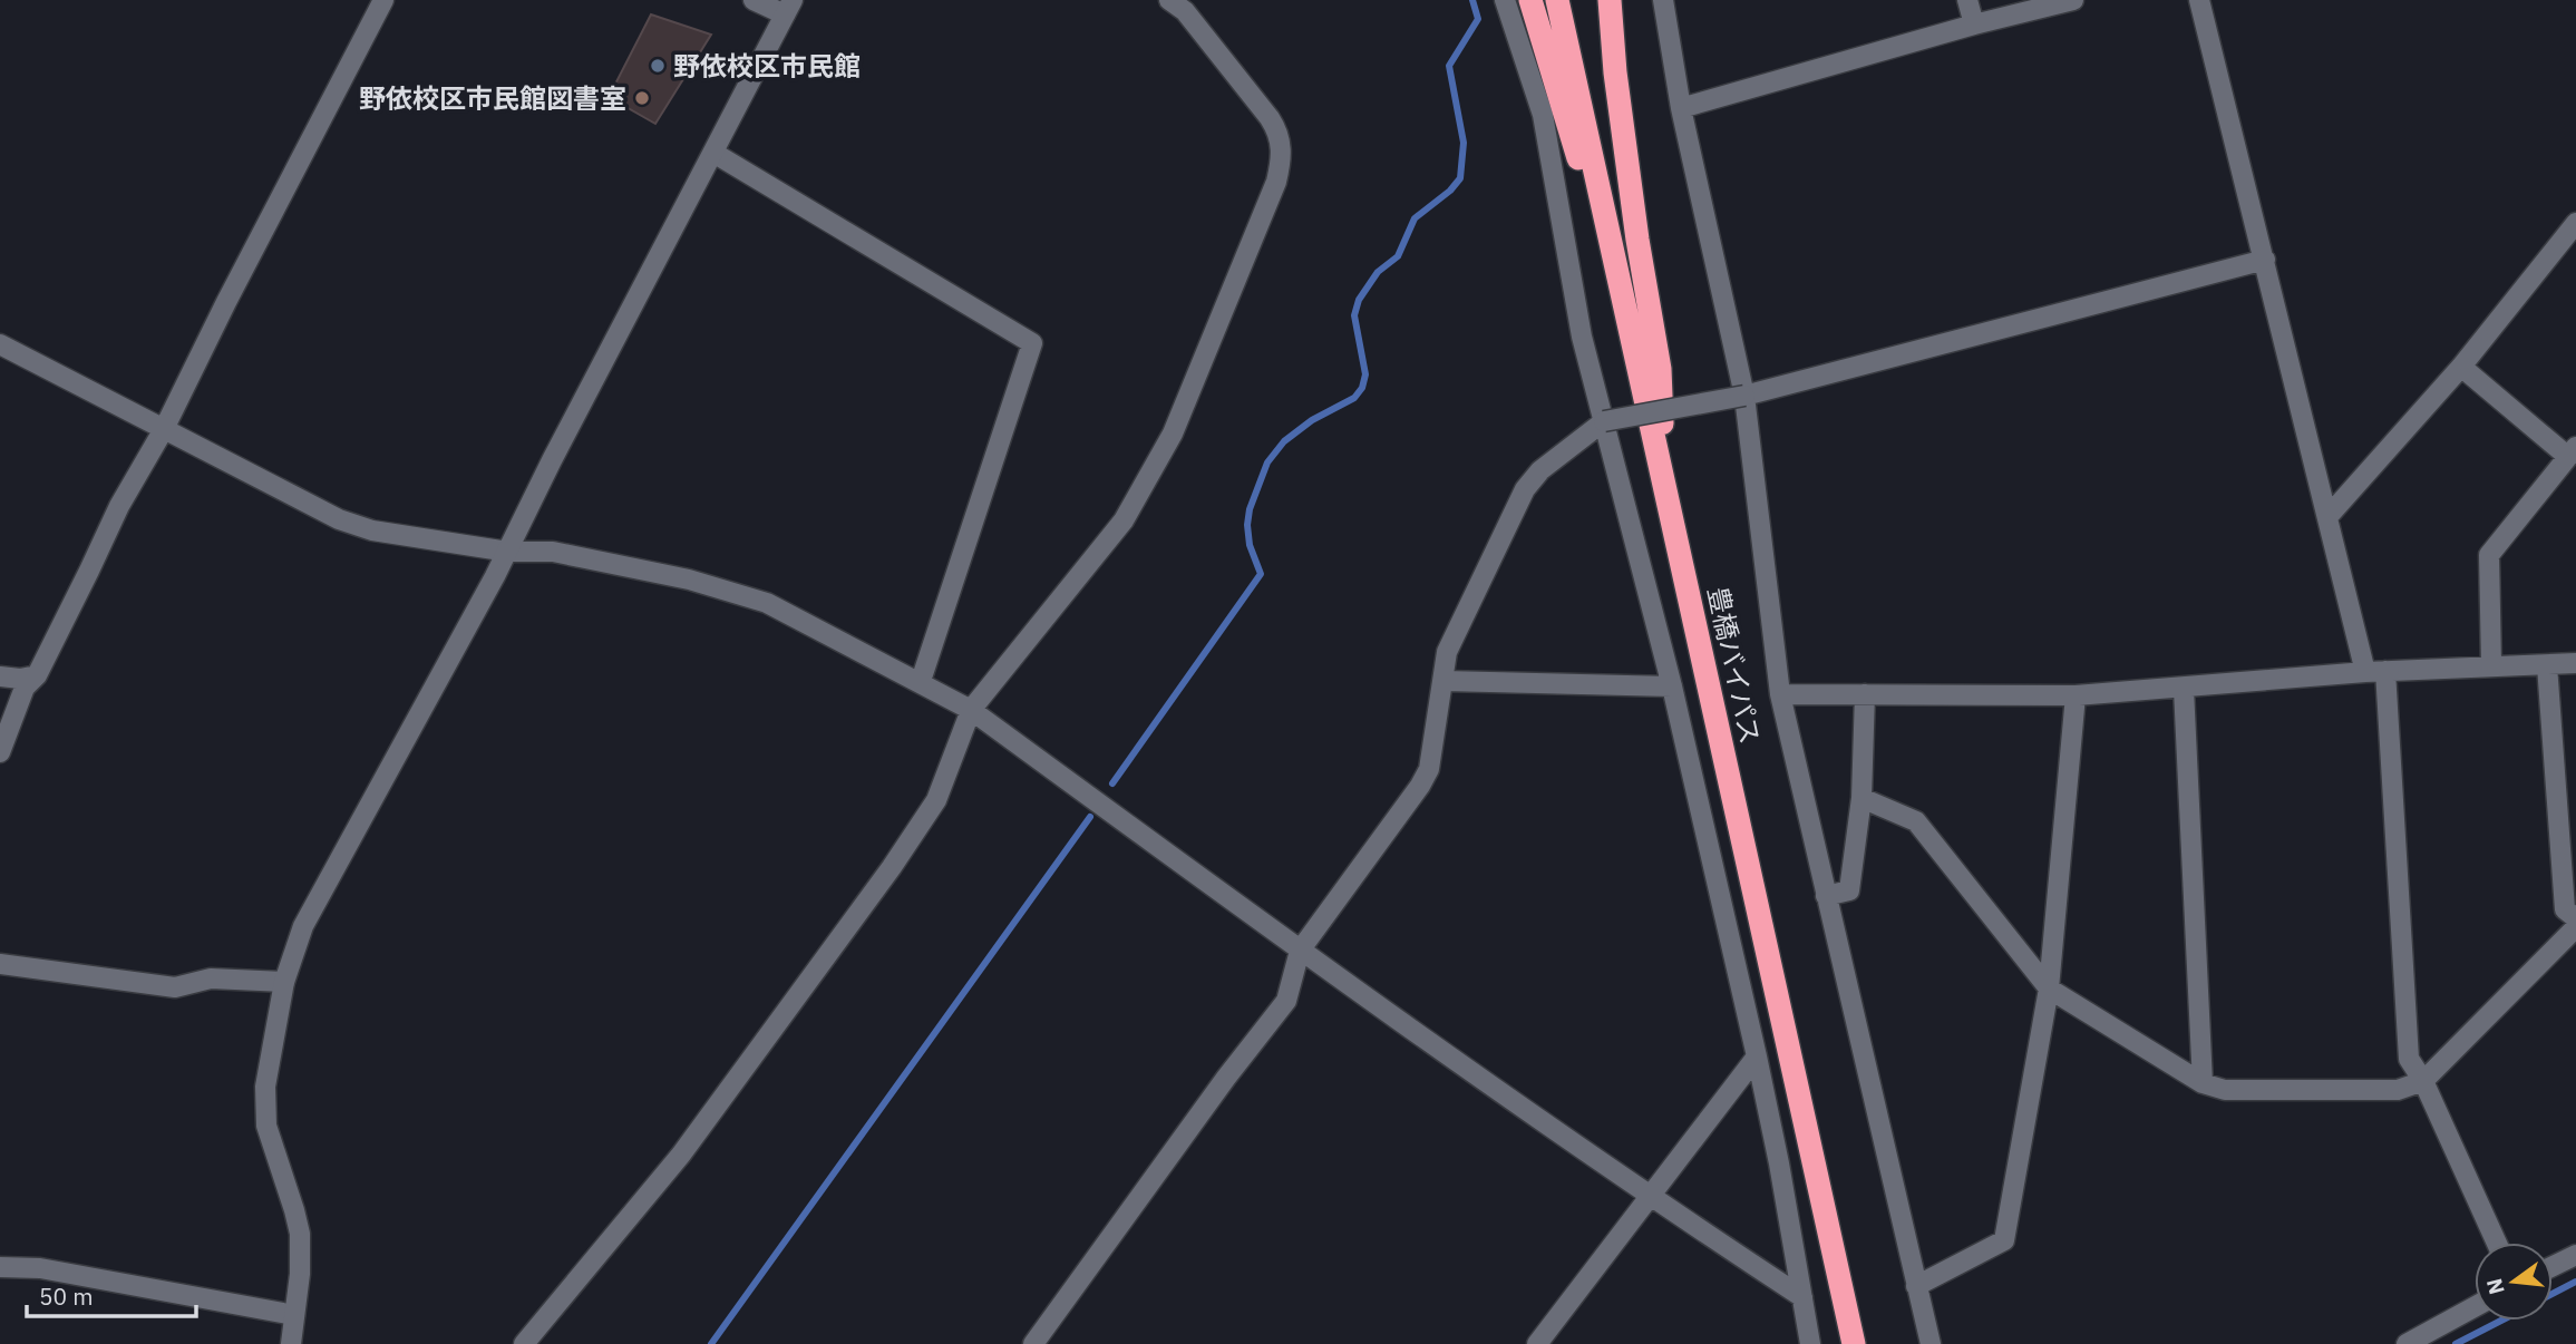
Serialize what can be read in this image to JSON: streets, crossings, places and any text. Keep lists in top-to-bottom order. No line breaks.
{"streets":{"highway":["豊橋バイパス"]},"places":["野依校区市民館","野依校区市民館図書室"],"scale_bar":"50 m","north":"left"}
